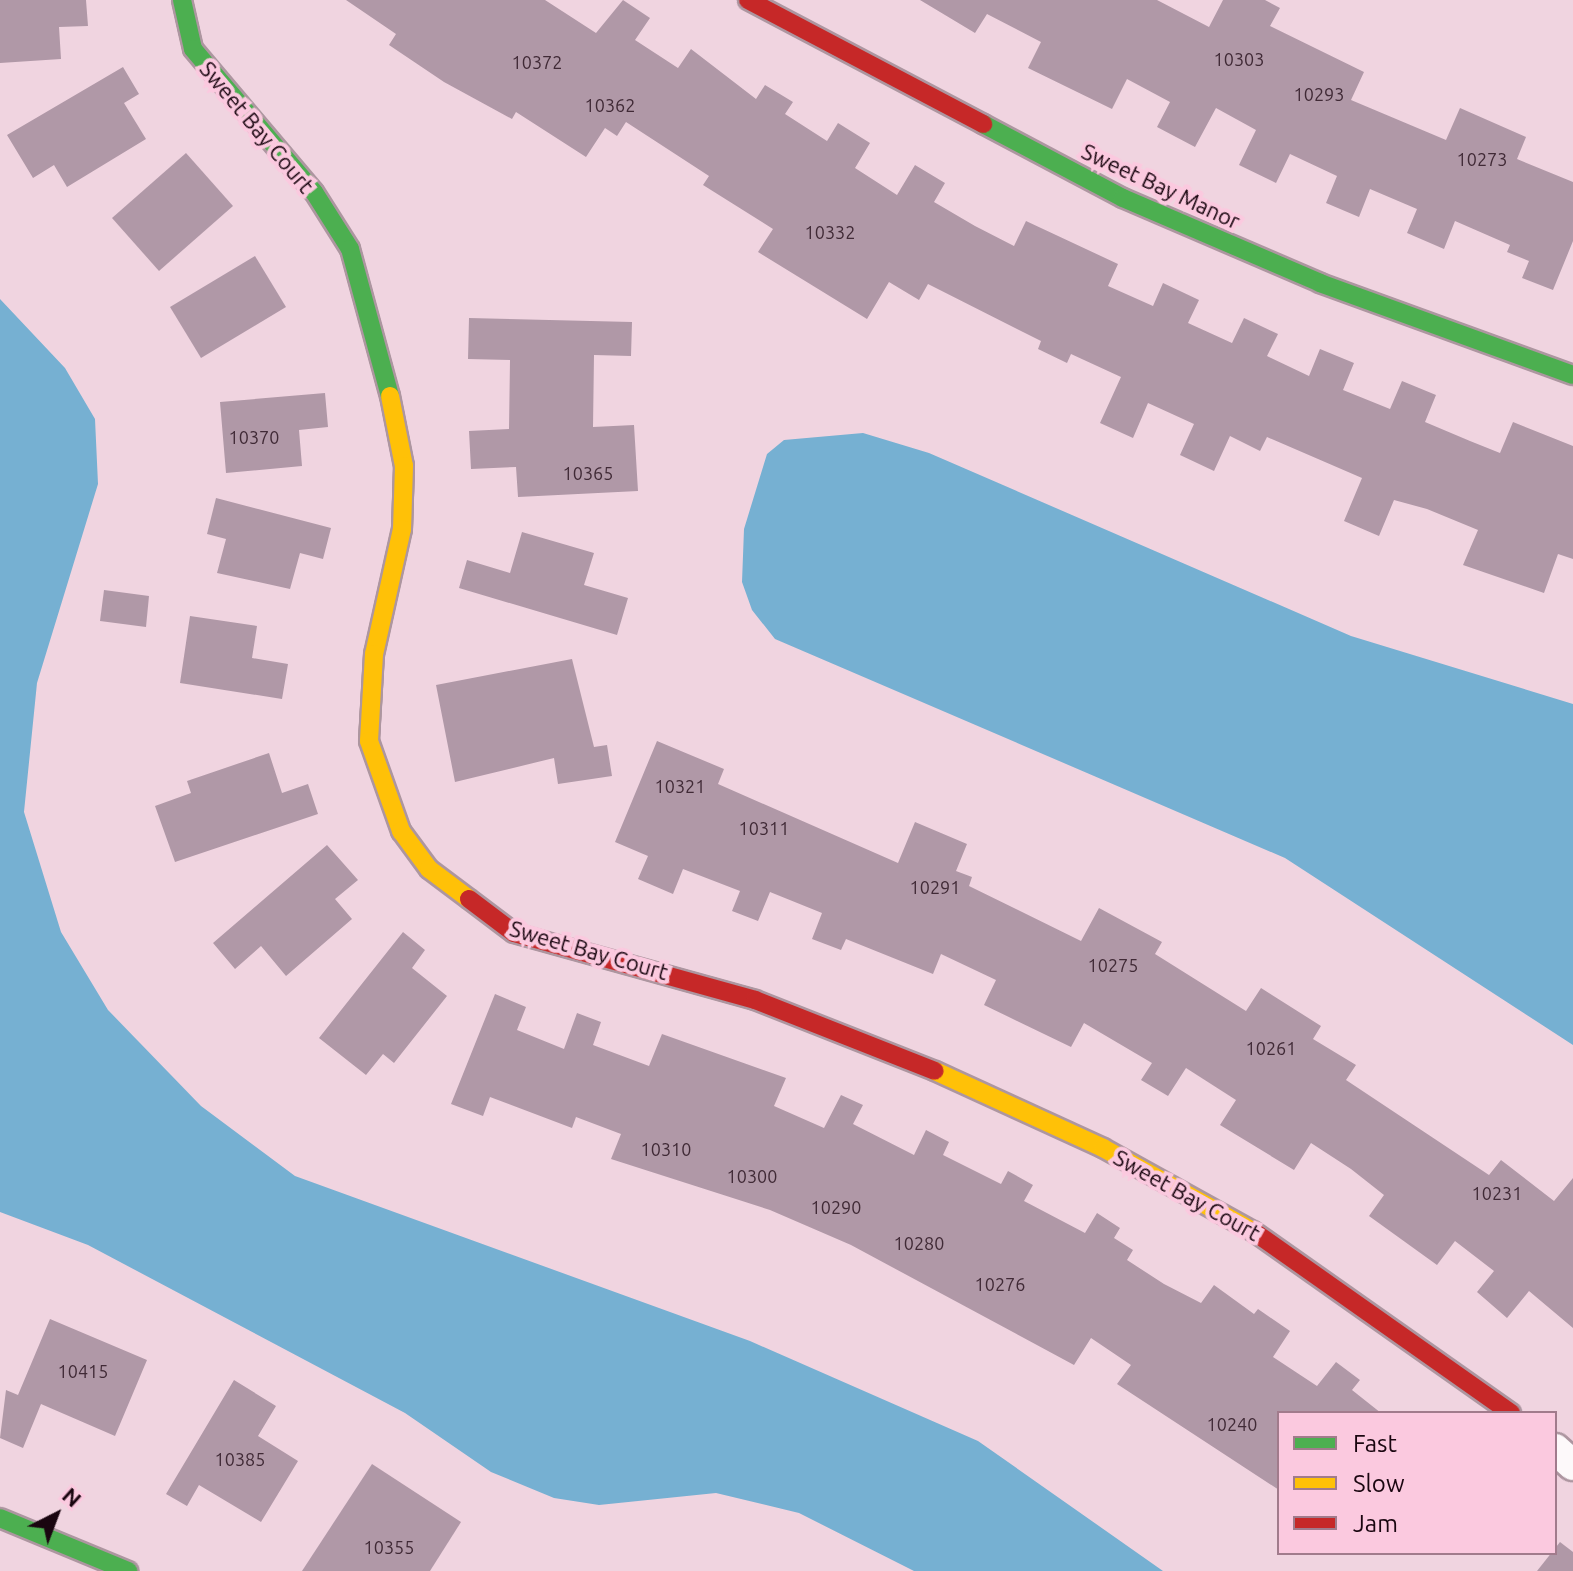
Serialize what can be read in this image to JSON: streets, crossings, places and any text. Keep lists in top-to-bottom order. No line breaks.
{"streets":{"street":["Sweet Bay Court","Sweet Bay Manor"]},"house_numbers":["10303","10372","10293","10362","10273","10332","10370","10365","10321","10311","10291","10275","10261","10310","10300","10231","10290","10280","10276","10415","10240","10385","10355"],"legend":["Fast","Slow","Jam"],"north":"top right"}
